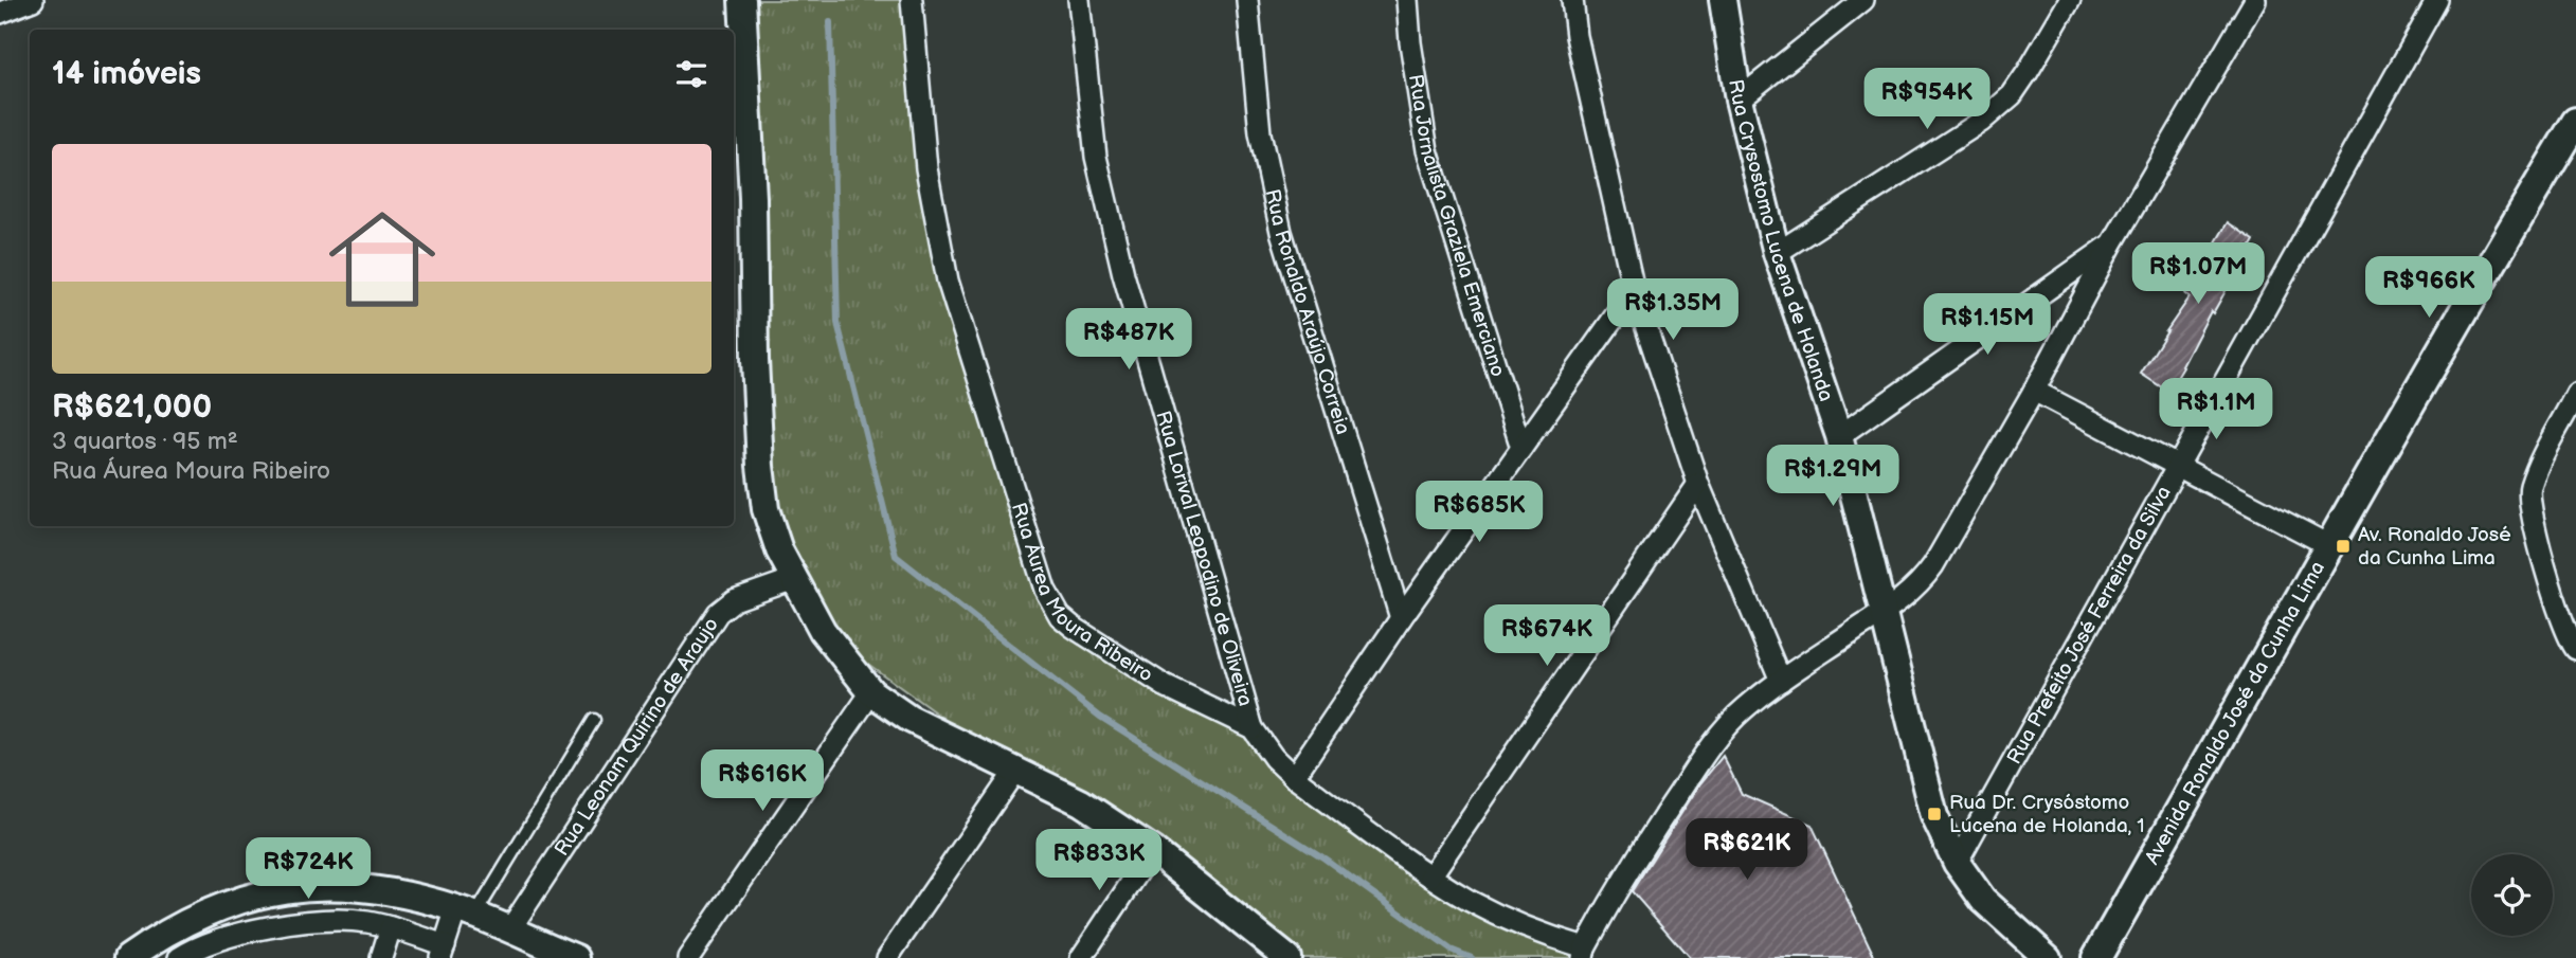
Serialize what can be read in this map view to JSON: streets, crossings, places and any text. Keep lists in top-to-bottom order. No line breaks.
{"streets":{"main road":["Avenida Ronaldo José da Cunha Lima"],"street":["Rua Jornalista Graziela Emerciano","Rua Crysostomo Lucena de Holanda","Rua Ronaldo Araújo Correia","Rua Lorival Leopodino de Oliveira","Rua Áurea Moura Ribeiro","Rua Prefeito José Ferreira da Silva","Rua Leonam Quirino de Araujo"]},"crossings":[["Rua Crysostomo Lucena de Holanda","Rua Prefeito José Ferreira da Silva"],["Rua Lorival Leopodino de Oliveira","Rua Áurea Moura Ribeiro"]],"places":{"transit":["Av. Ronaldo José da Cunha Lima","Rua Dr. Crysóstomo Lucena de Holanda, 1"]},"page":{"heading":"14 imóveis","price":["R$954K","R$1.07M","R$966K","R$1.35M","R$1.15M","R$487K","R$1.1M","R$1.29M","R$685K","R$674K","R$616K","R$621K","R$833K","R$724K"],"list":[{"name":"R$621,000","note":"3 quartos · 95 m² · Rua Áurea Moura Ribeiro"}]}}
